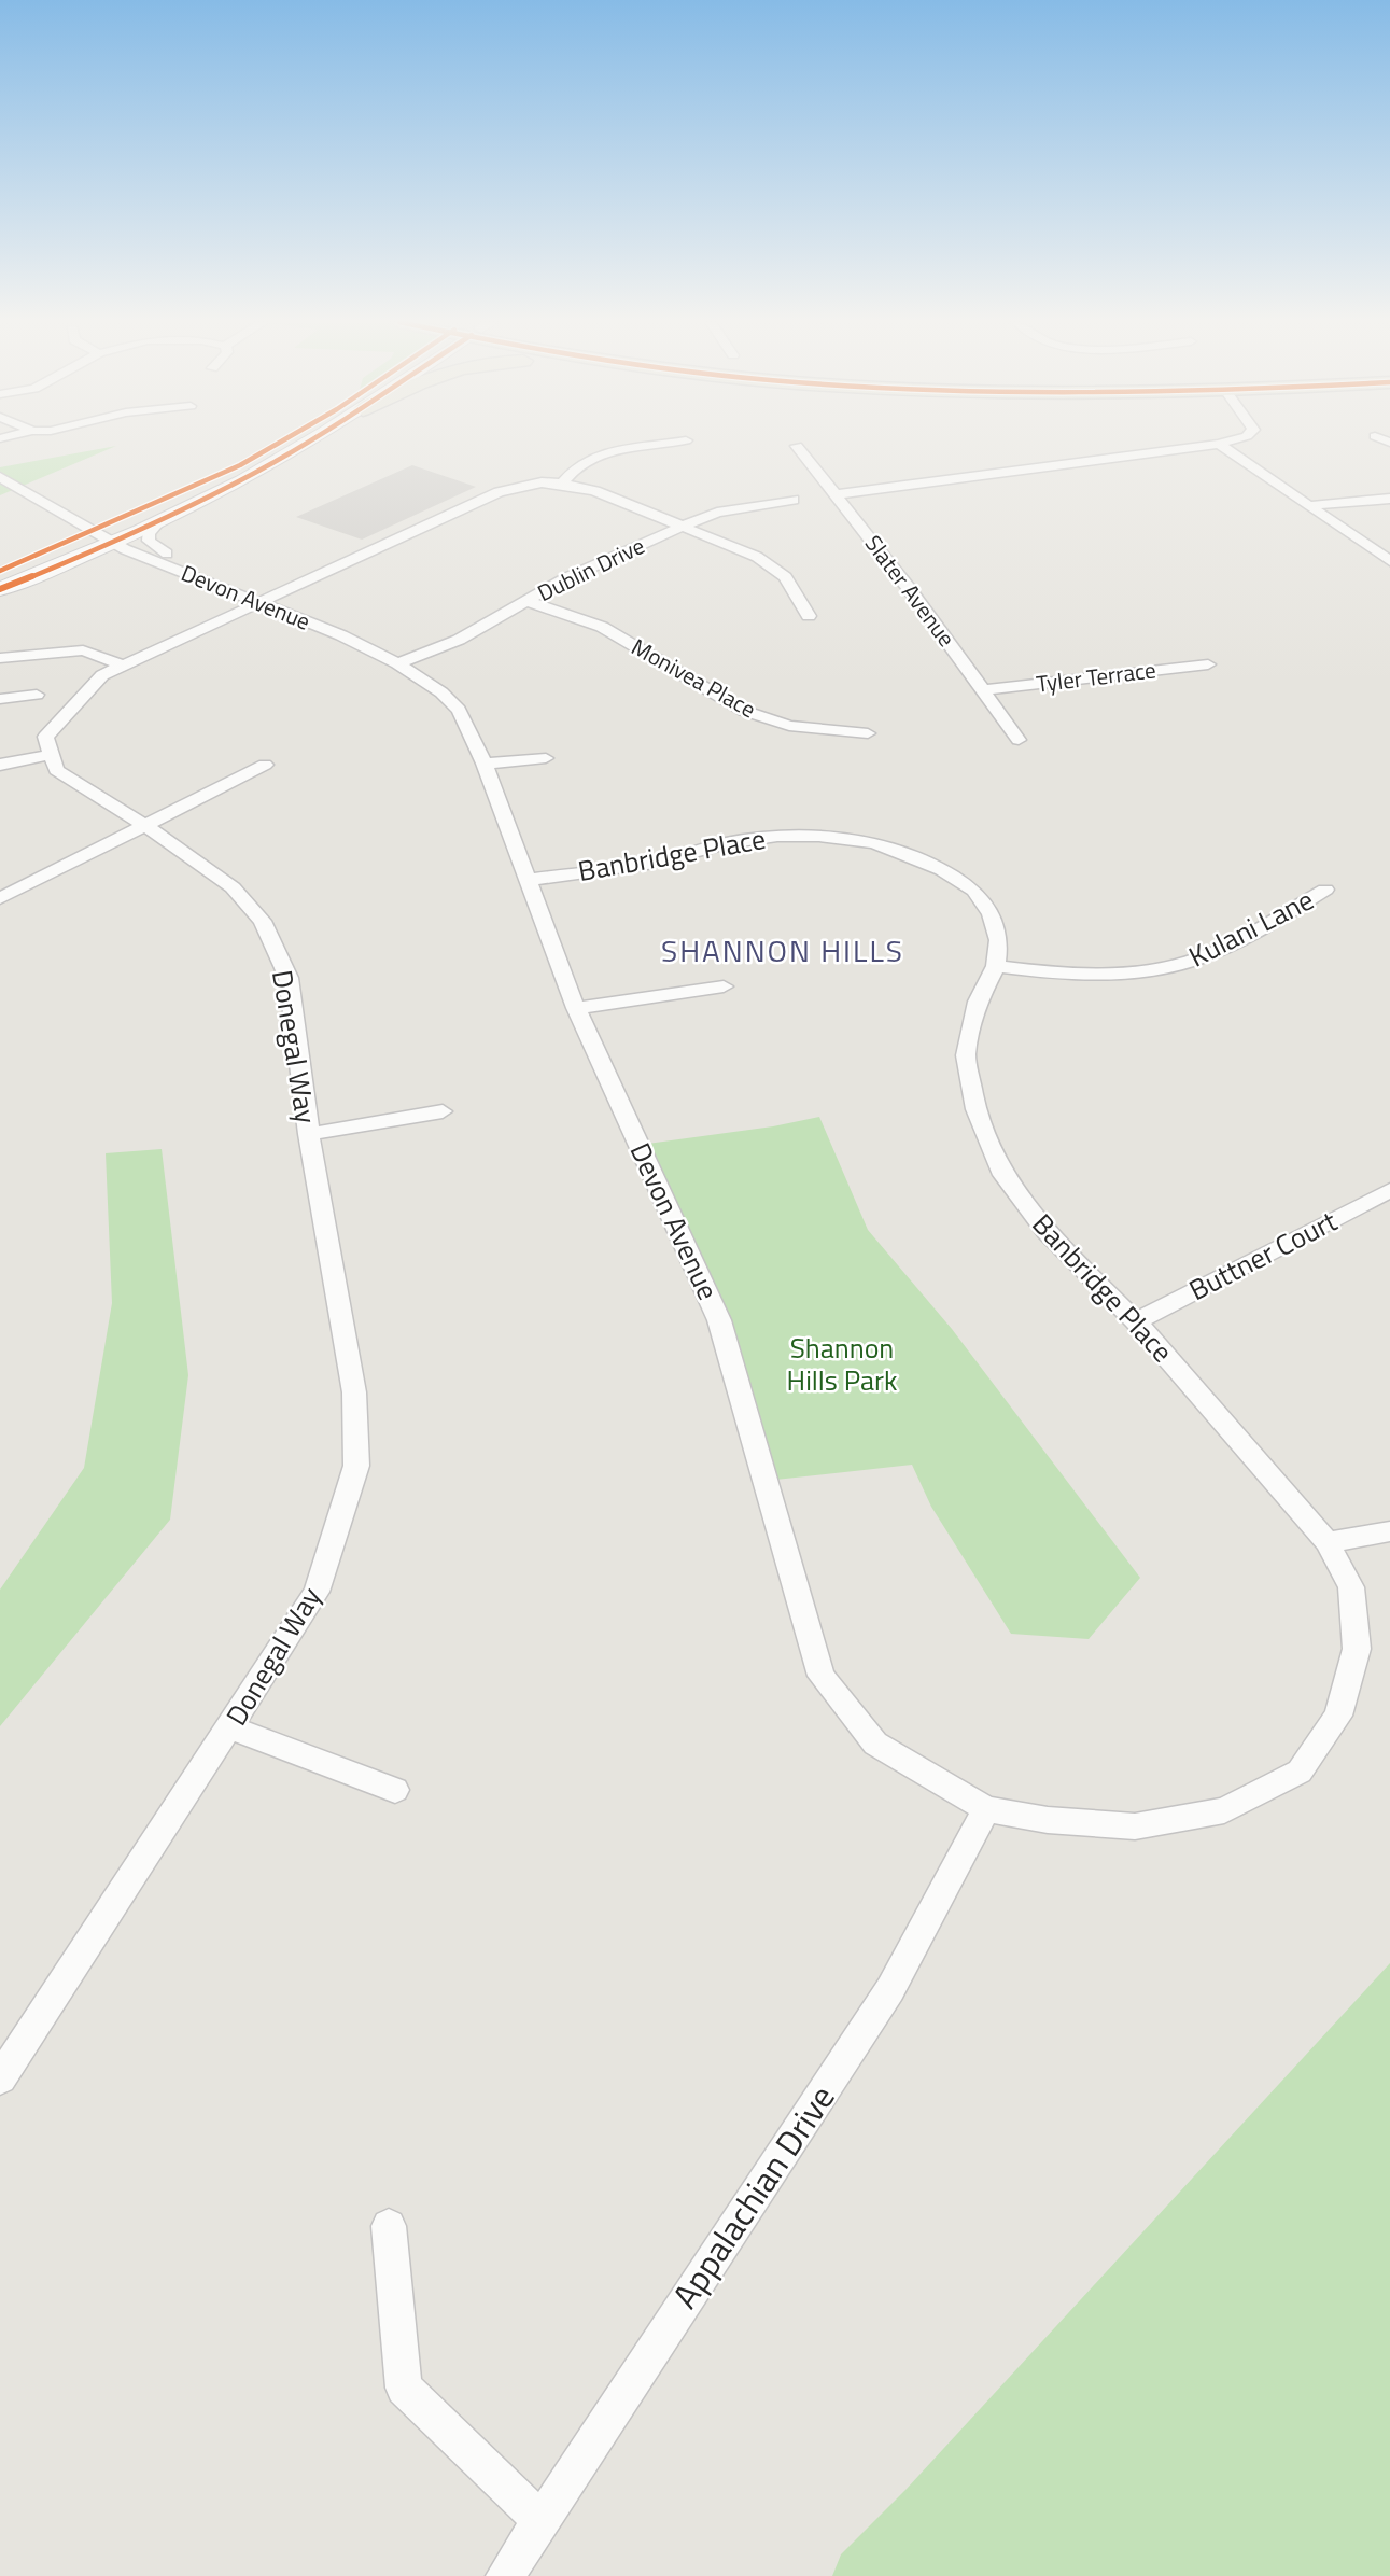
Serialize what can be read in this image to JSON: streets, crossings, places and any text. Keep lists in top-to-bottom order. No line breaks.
{"streets":{"street":["Dublin Drive","Slater Avenue","Devon Avenue","Tyler Terrace","Monivea Place","Banbridge Place","Kulani Lane","Donegal Way","Buttner Court","Appalachian Drive"]},"crossings":[["Dublin Drive","Devon Avenue"],["Dublin Drive","Monivea Place"],["Slater Avenue","Tyler Terrace"],["Devon Avenue","Banbridge Place"],["Devon Avenue","Appalachian Drive"],["Banbridge Place","Kulani Lane"],["Banbridge Place","Buttner Court"],["Banbridge Place","Appalachian Drive"]],"districts":["SHANNON HILLS"],"parks":["Shannon Hills Park"]}
